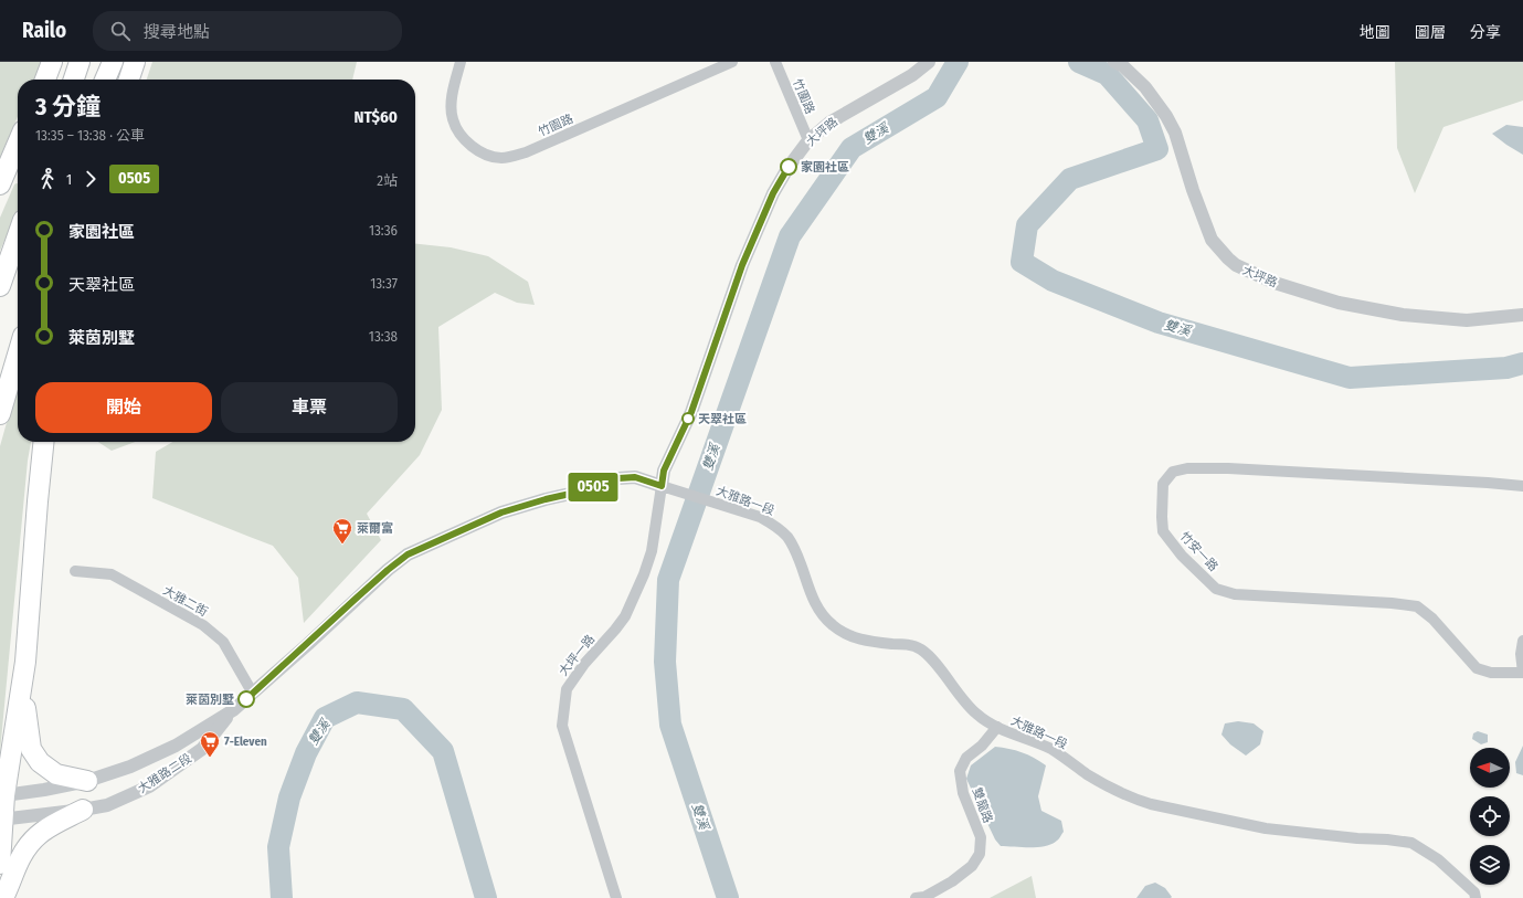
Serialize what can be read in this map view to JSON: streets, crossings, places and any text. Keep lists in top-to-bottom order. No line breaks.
{"streets":{"street":["竹圍路","竹園路","大坪路","大雅路一段","竹安一路","大雅二街","大坪一路","大雅路二段","雙龍路"]},"crossings":[["竹圍路","大坪路"],["大坪路","大雅路一段"],["大坪路","大坪一路"],["大坪路","大雅路二段"],["大雅路一段","大坪一路"],["大雅路一段","大雅路二段"],["大雅路一段","雙龍路"],["大雅二街","大雅路二段"],["大坪一路","大雅路二段"]],"water":["雙溪"],"places":{"other":["家園社區","天翠社區","萊茵別墅"],"supermarket":["萊爾富","7-Eleven"]},"lines":["bus line 0505"],"north":"left","page":{"header":"Railo","search":"搜尋地點","nav":["地圖","圖層","分享"],"on_map":"0505","heading":["3 分鐘","13:35 – 13:38 · 公車","NT$60"],"legs":["1","0505","2站"],"list":[{"name":"家園社區","value":"13:36"},{"name":"天翠社區","value":"13:37"},{"name":"萊茵別墅","value":"13:38"}],"buttons":["開始","車票"]}}
